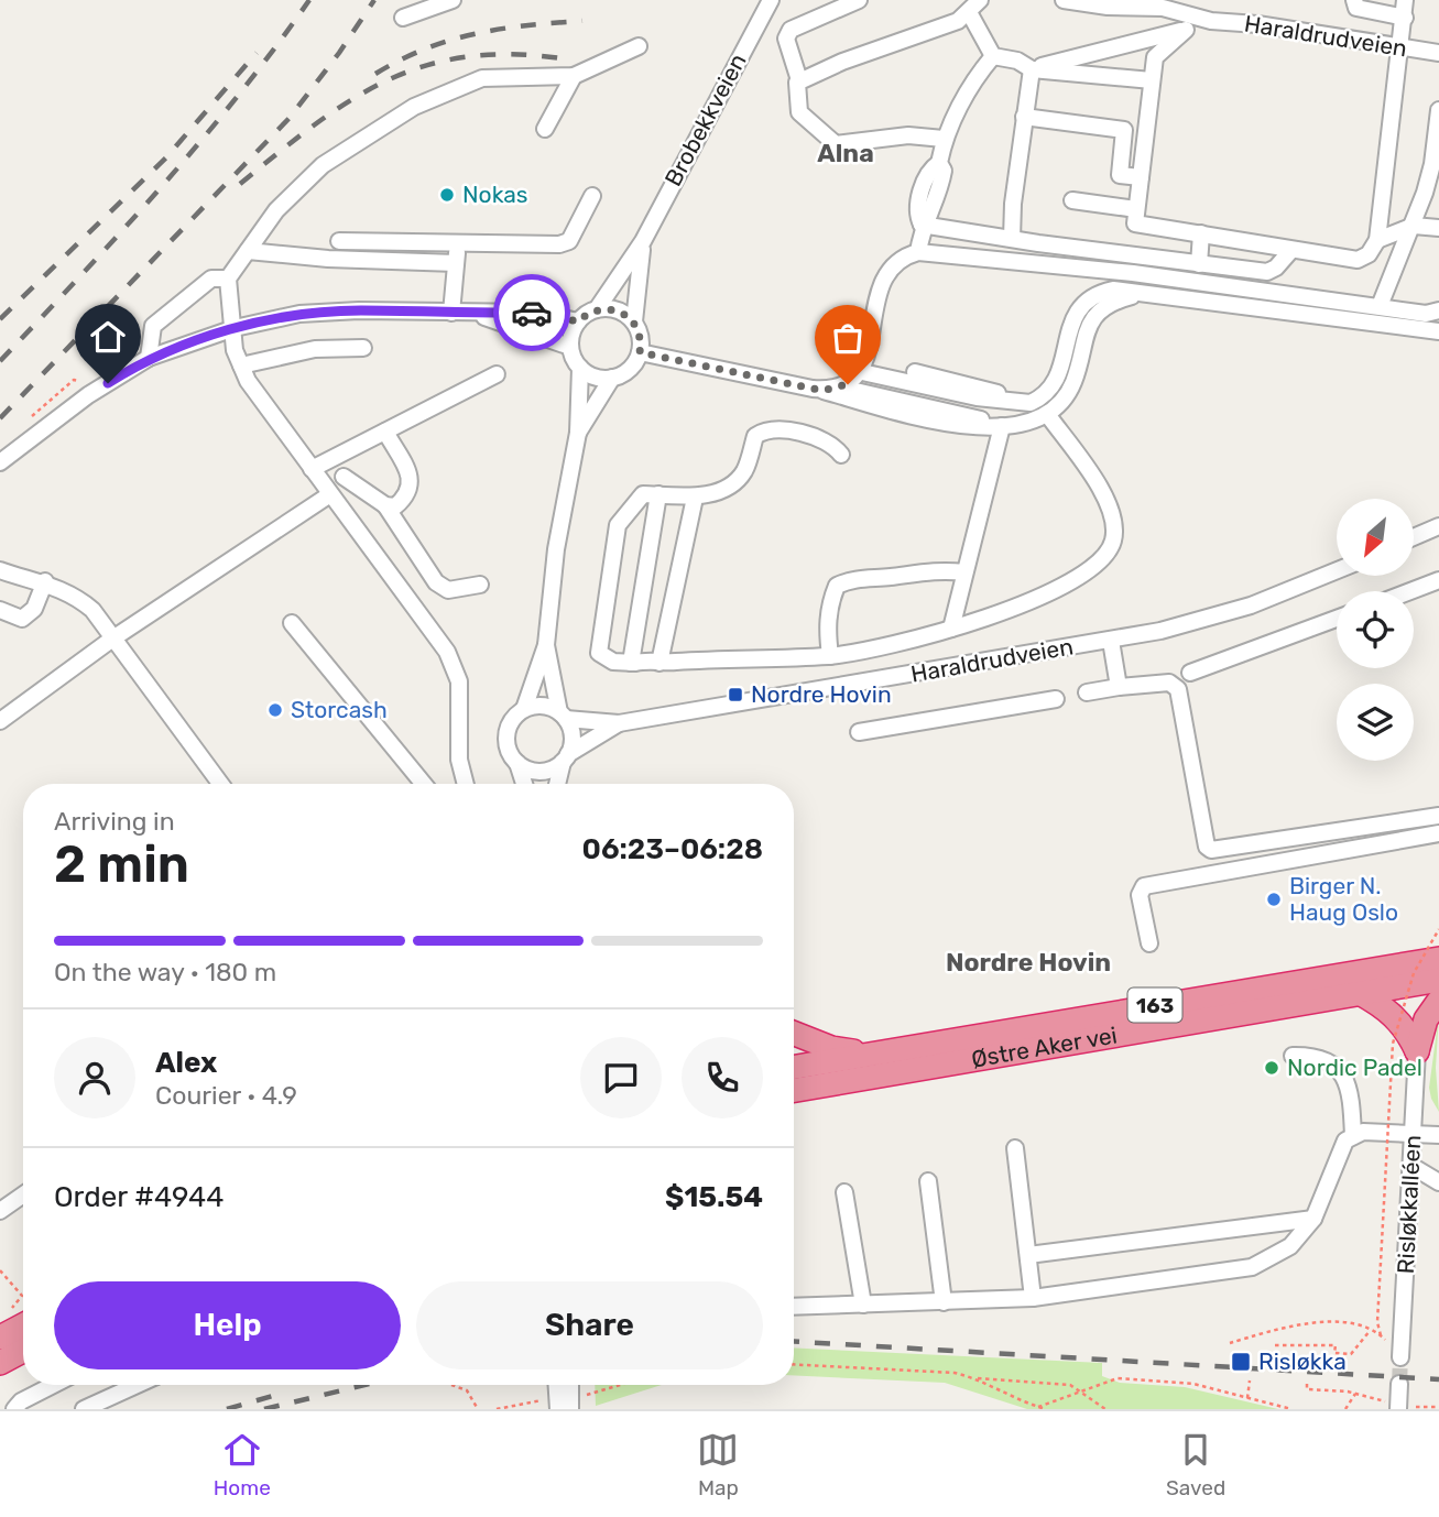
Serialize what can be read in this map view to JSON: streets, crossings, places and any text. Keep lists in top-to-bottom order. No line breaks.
{"streets":{"highway":["163","Østre Aker vei"],"street":["Haraldrudveien","Brobekkveien","Risløkkalléen"]},"districts":["Alna","Nordre Hovin"],"places":{"other":["Nokas","Storcash","Birger N. Haug Oslo","Nordic Padel"],"transit":["Nordre Hovin","Risløkka"]},"north":"bottom left","page":{"heading":["2 min","Arriving in","06:23–06:28"],"panel":["Alex","Courier · 4.9","Order #4944","$15.54"],"bar":"On the way · 180 m","buttons":["Help","Share"],"tabs":["Home","Map","Saved"]}}
